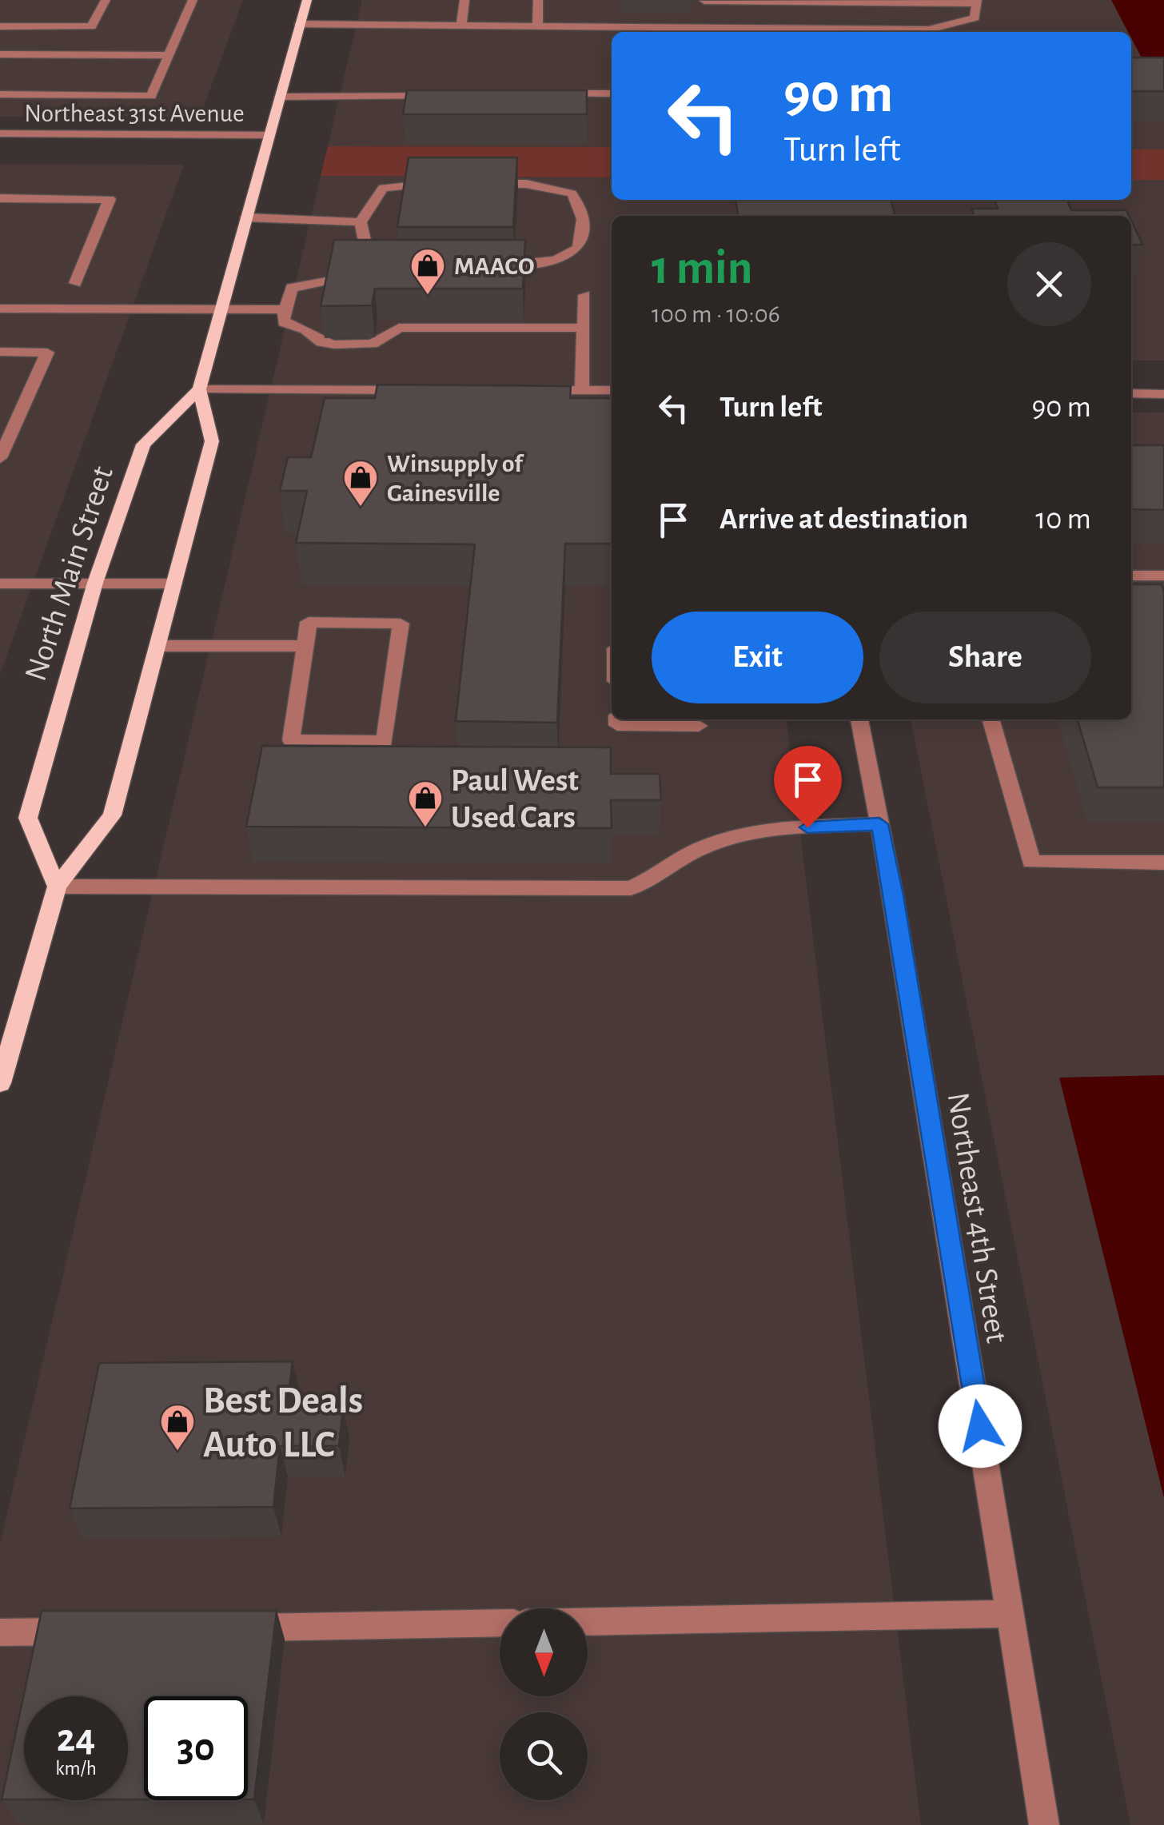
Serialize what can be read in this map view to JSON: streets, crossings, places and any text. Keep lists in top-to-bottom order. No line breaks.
{"streets":{"main road":["North Main Street"],"street":["Northeast 31st Avenue","Northeast 4th Street"]},"places":{"shop":["MAACO","Winsupply of Gainesville","Paul West Used Cars","Best Deals Auto LLC"]},"north":"bottom","page":{"turn":["90 m","Turn left"],"heading":["1 min","100 m · 10:06"],"list":[{"name":"Turn left","value":"90 m"},{"name":"Arrive at destination","value":"10 m"}],"buttons":["Exit","Share"],"speed":"24 km/h","limit":"30"}}
